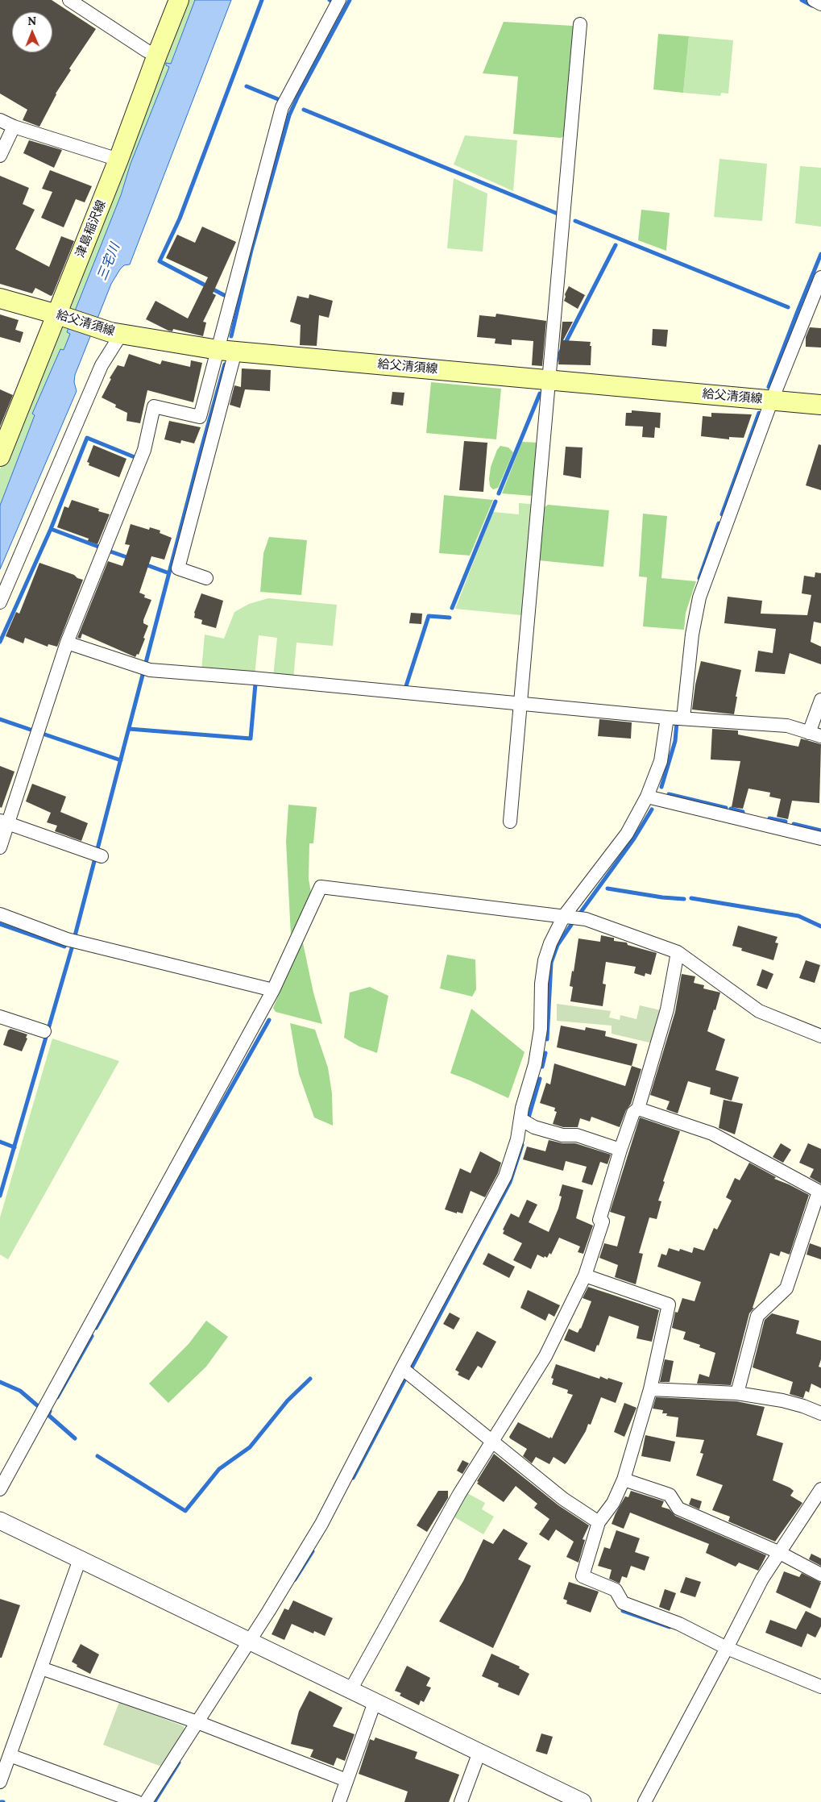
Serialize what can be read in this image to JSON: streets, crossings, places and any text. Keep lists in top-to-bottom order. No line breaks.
{"streets":{"main road":["津島稲沢線","給父清須線"]},"crossings":[["津島稲沢線","給父清須線"]],"water":["三宅川"],"north":"top"}
